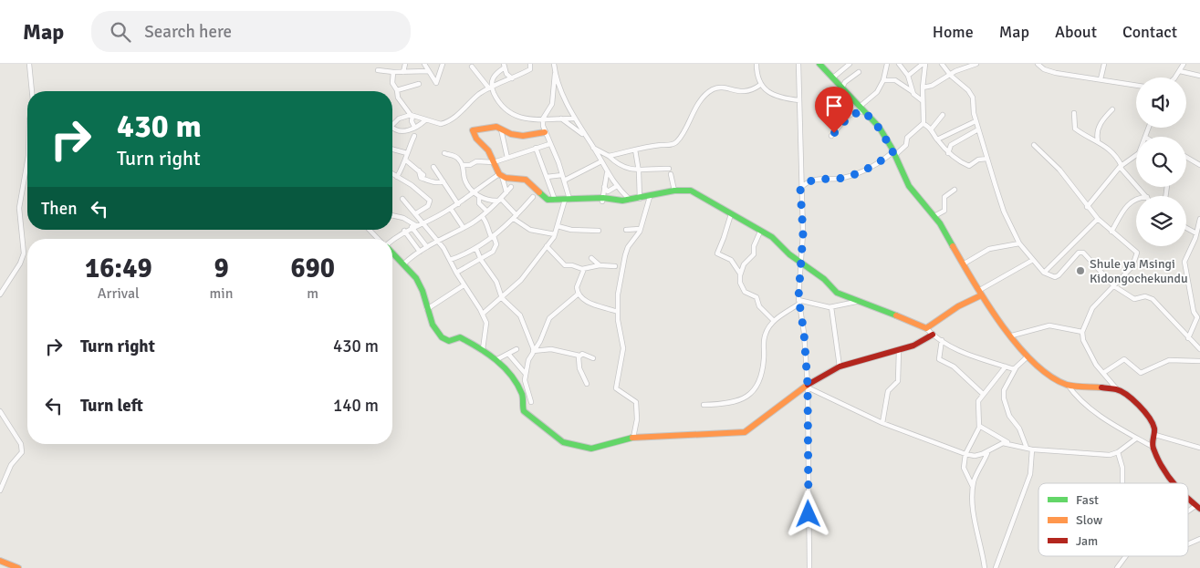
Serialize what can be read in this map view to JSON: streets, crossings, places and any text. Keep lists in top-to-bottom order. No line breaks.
{"places":["Shule ya Msingi Kidongochekundu"],"legend":["Fast","Slow","Jam"],"page":{"header":"Map","search":"Search here","nav":["Home","Map","About","Contact"],"turn":["430 m","Turn right"],"then":"Then","eta":["16:49","Arrival","9","min","690","m"],"list":[{"name":"Turn right","value":"430 m"},{"name":"Turn left","value":"140 m"}]}}
